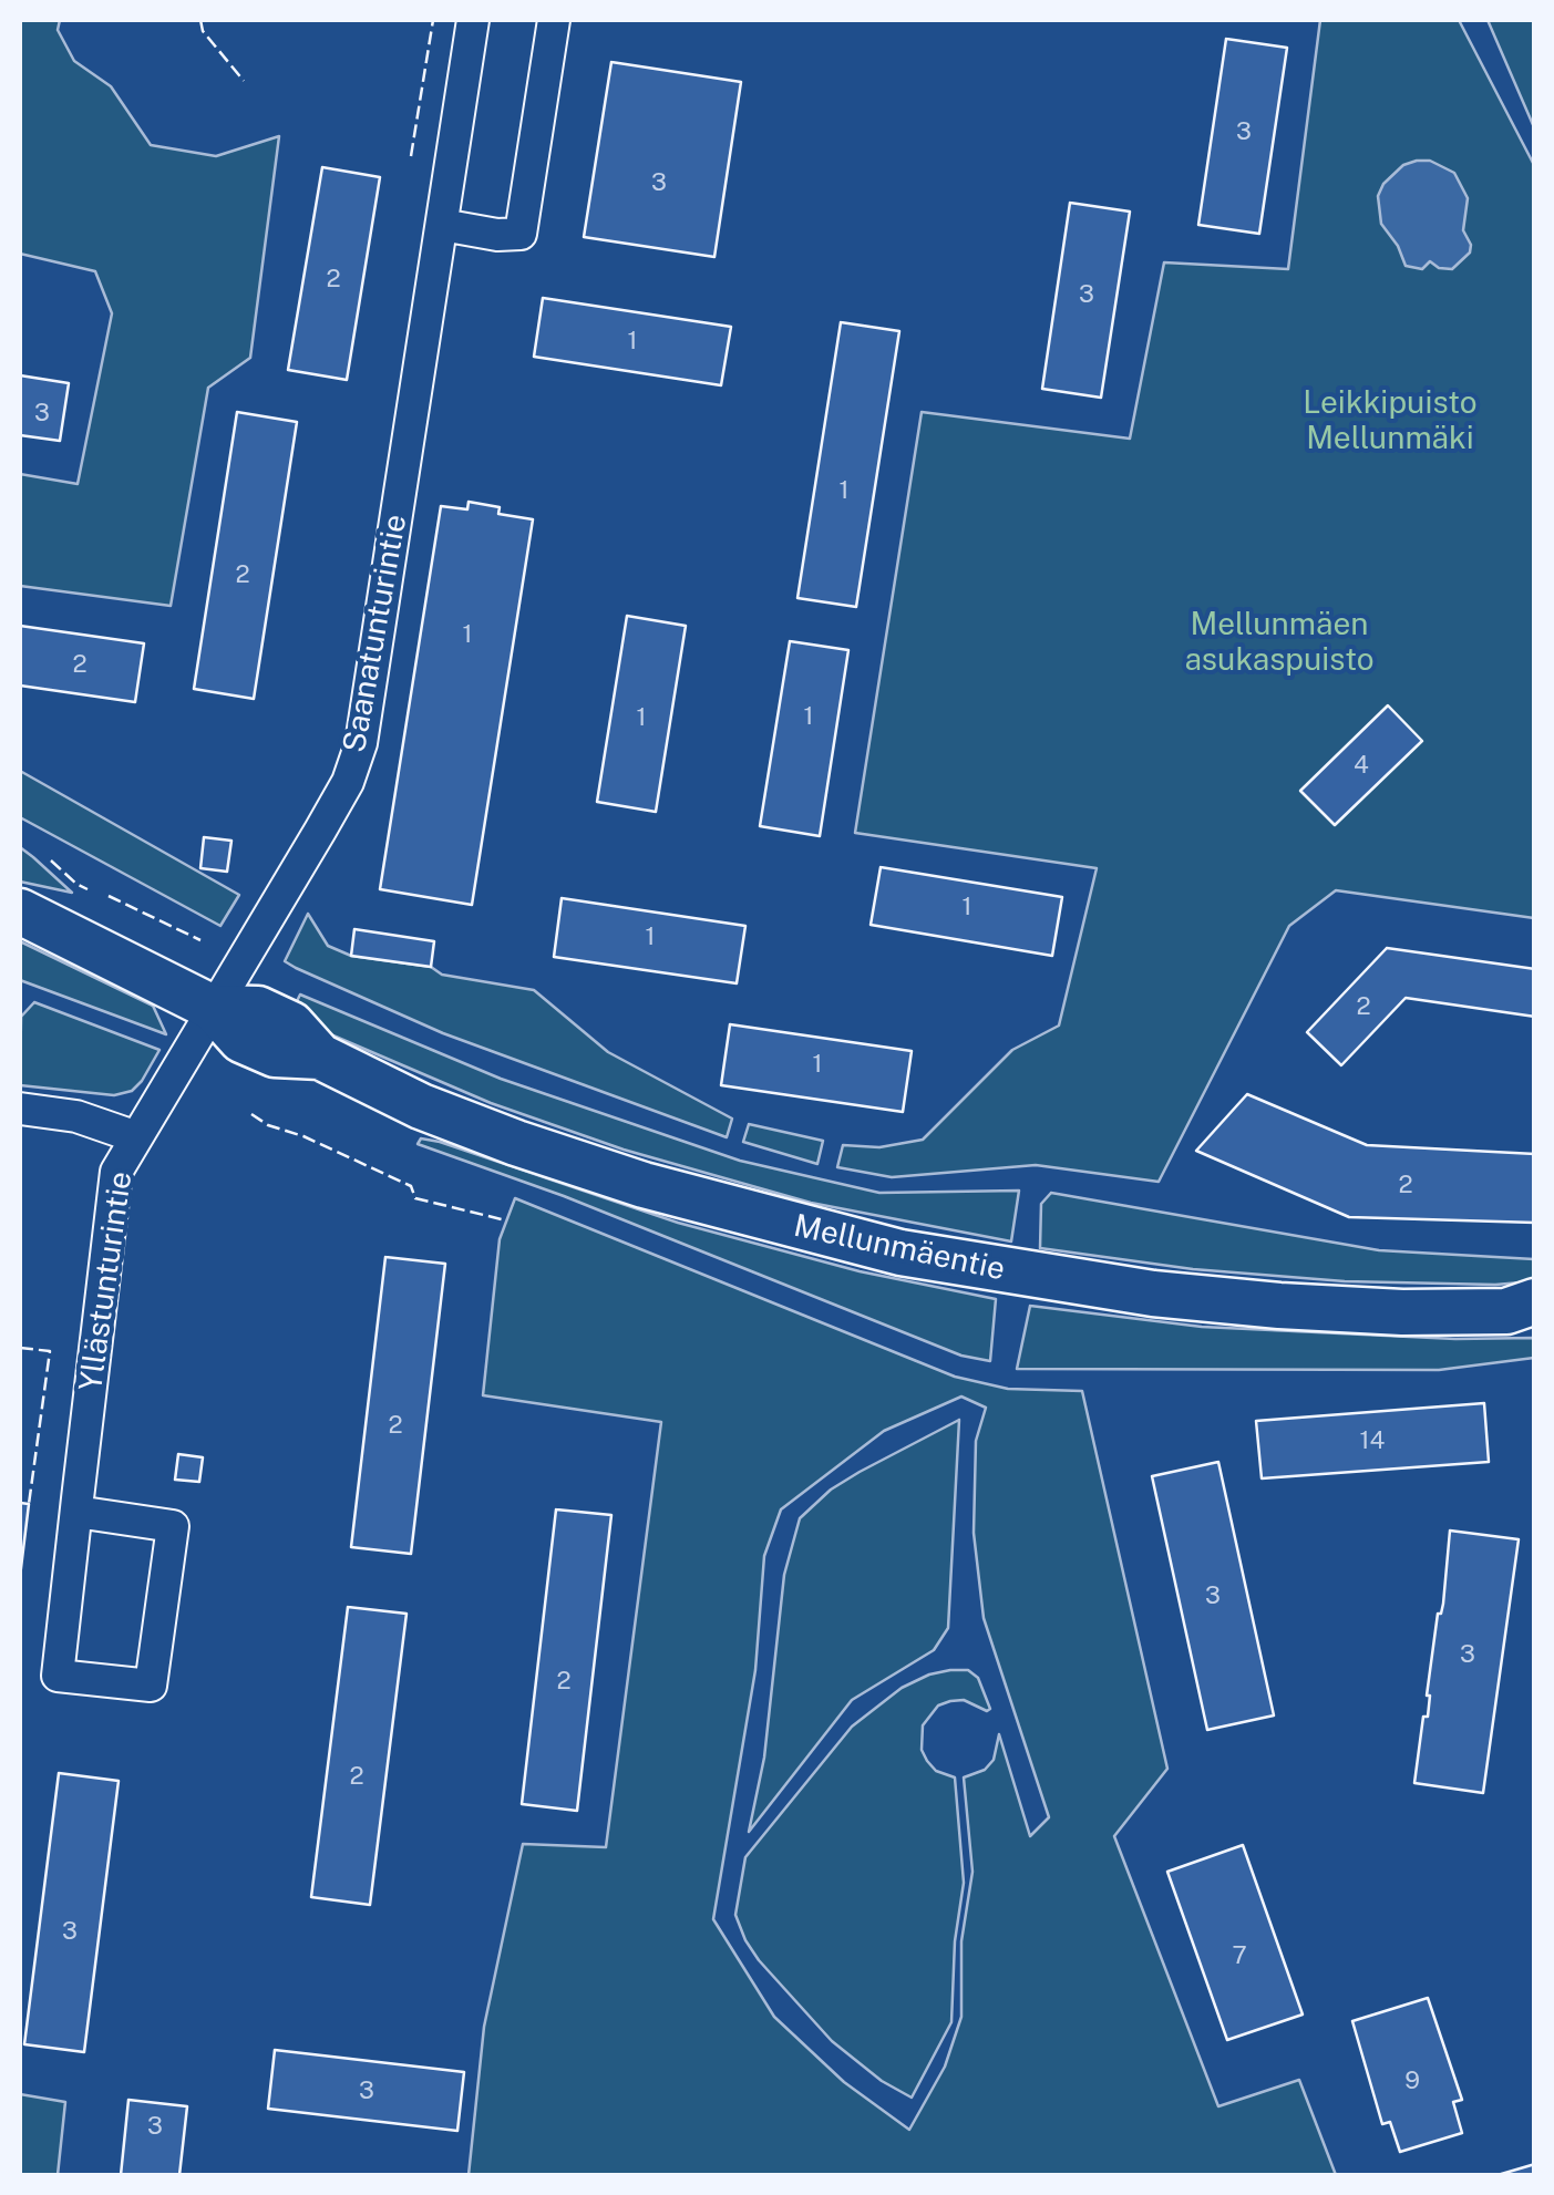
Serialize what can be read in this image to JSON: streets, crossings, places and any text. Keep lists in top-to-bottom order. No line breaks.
{"streets":{"main road":["Mellunmäentie"],"street":["Saanatunturintie","Yllästunturintie"]},"crossings":[["Saanatunturintie","Mellunmäentie"],["Saanatunturintie","Yllästunturintie"],["Mellunmäentie","Yllästunturintie"]],"parks":["Leikkipuisto Mellunmäki","Mellunmäen asukaspuisto"],"house_numbers":["3","3","2","3","1","3","1","2","1","2","1","1","4","1","1","2","1","2","2","14","3","3","2","2","3","7","9","3","3"]}
